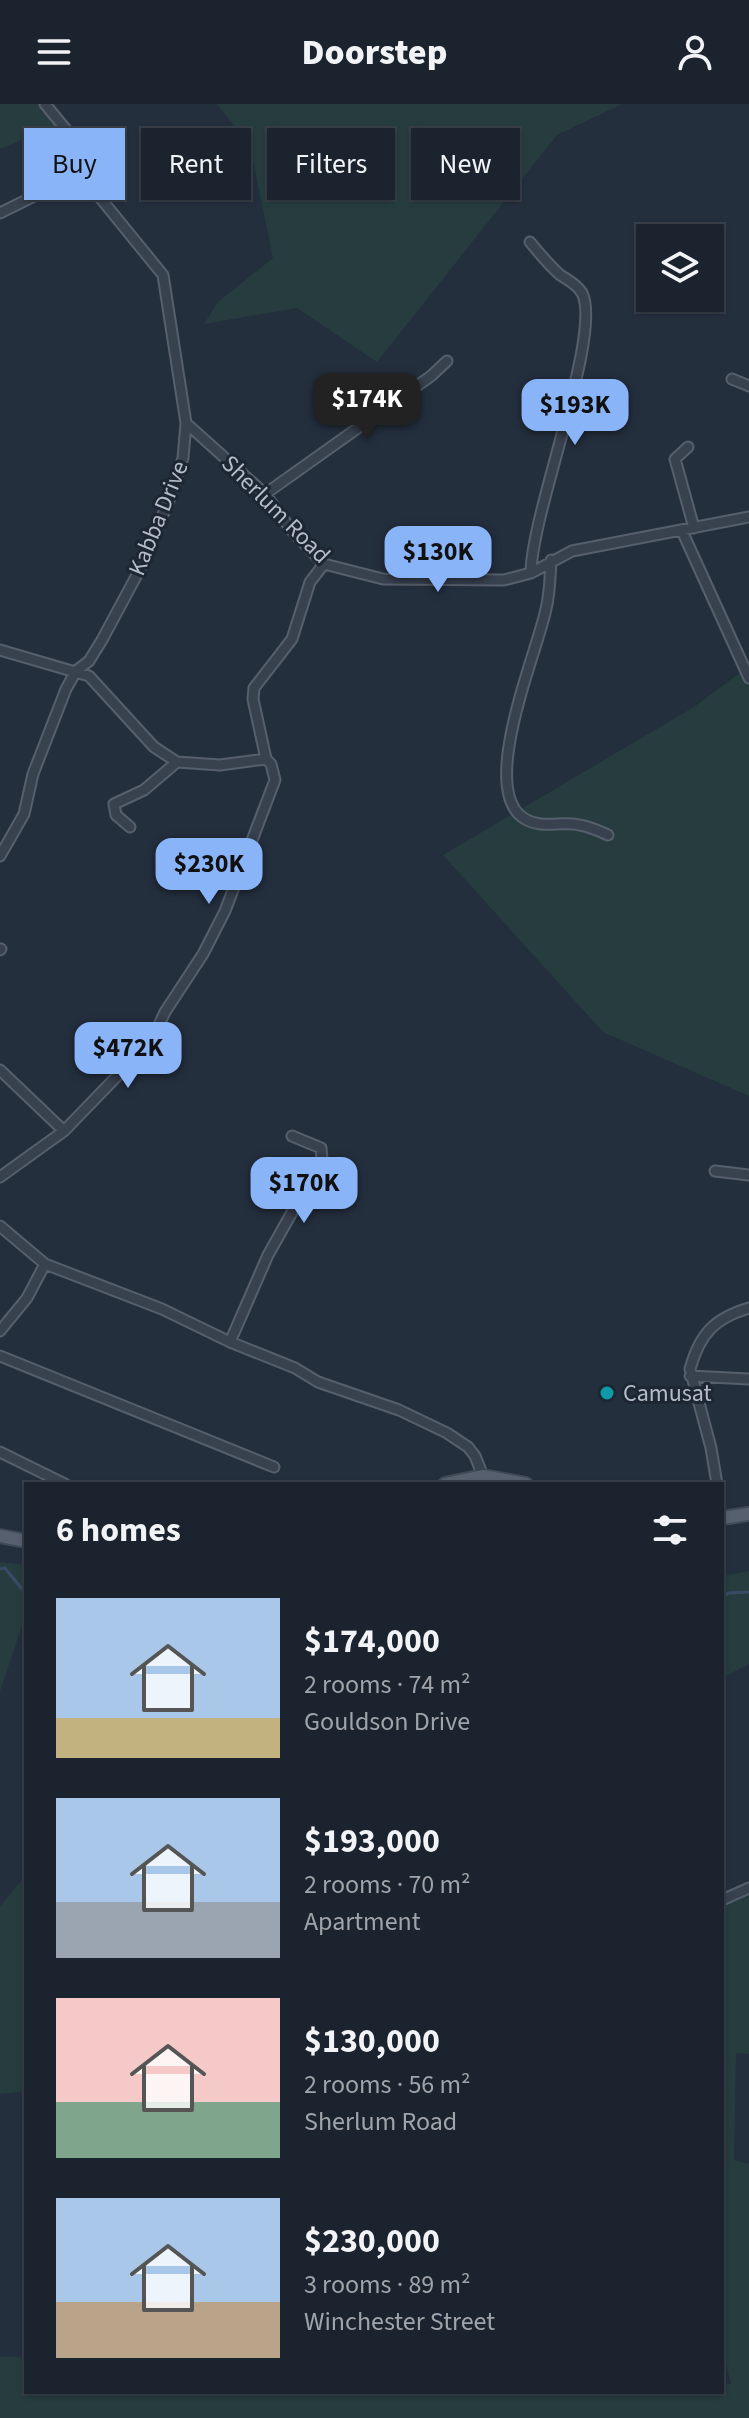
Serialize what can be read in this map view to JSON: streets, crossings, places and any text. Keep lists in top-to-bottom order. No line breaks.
{"streets":{"street":["Sherlum Road","Kabba Drive"]},"crossings":[["Sherlum Road","Kabba Drive"]],"places":["Camusat"],"page":{"header":"Doorstep","chip":["Buy","Rent","Filters","New"],"price":["$174K","$193K","$130K","$230K","$472K","$170K"],"heading":"6 homes","list":[{"name":"$174,000","note":"2 rooms · 74 m² · Gouldson Drive"},{"name":"$193,000","note":"2 rooms · 70 m² · Apartment"},{"name":"$130,000","note":"2 rooms · 56 m² · Sherlum Road"},{"name":"$230,000","note":"3 rooms · 89 m² · Winchester Street"}]}}
